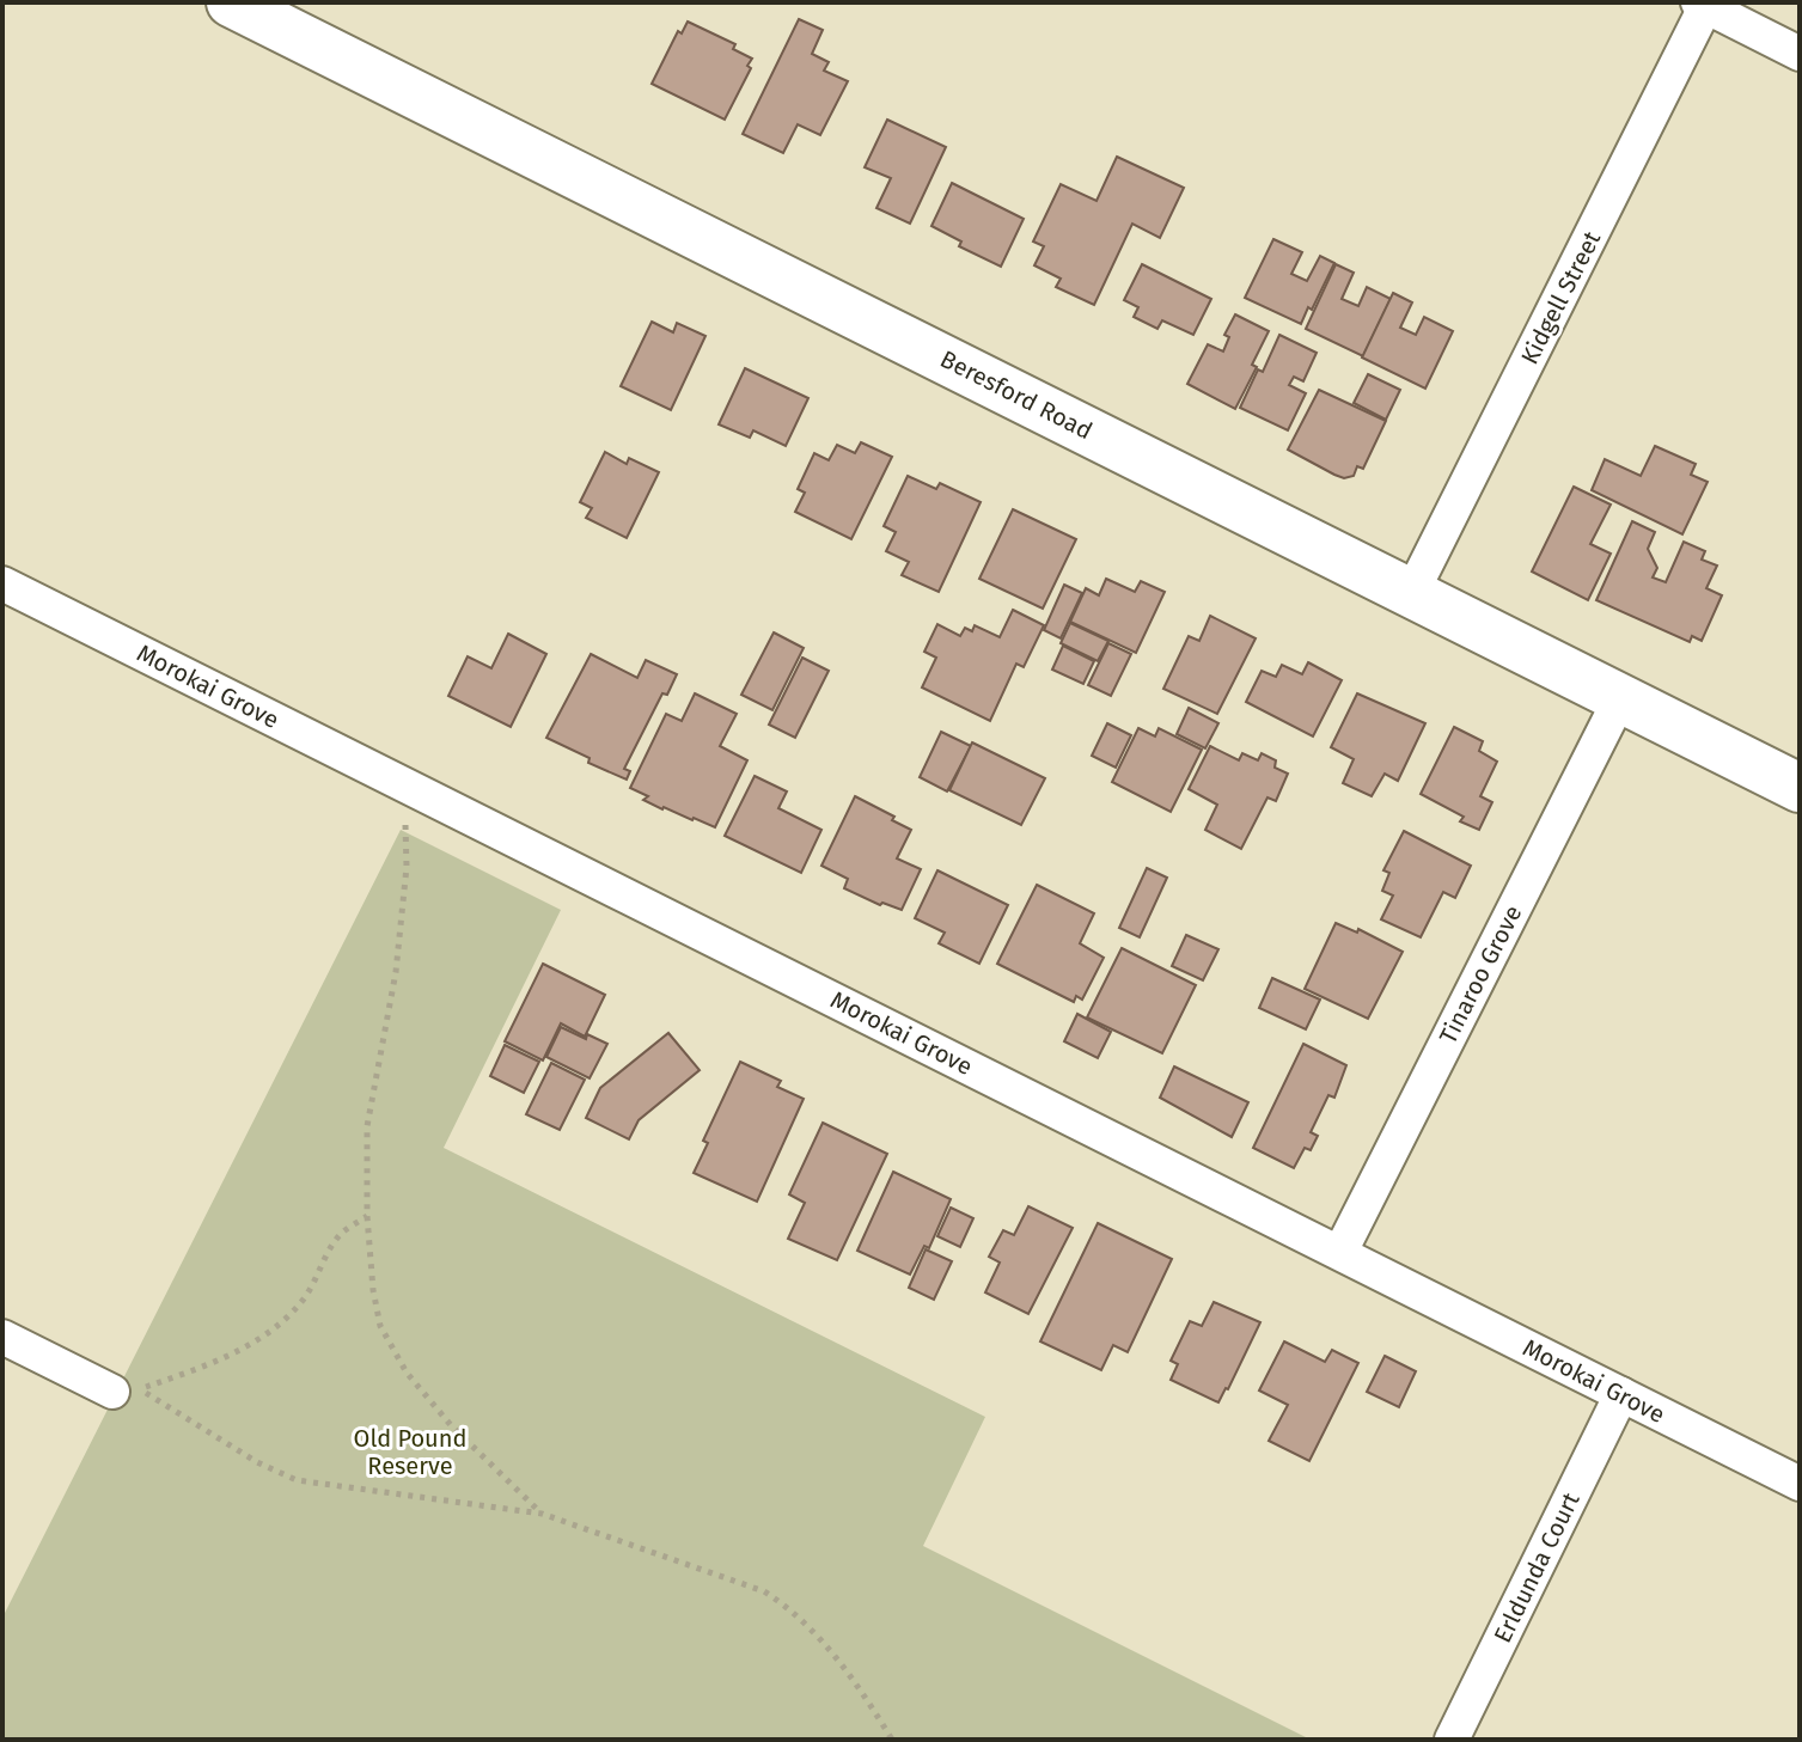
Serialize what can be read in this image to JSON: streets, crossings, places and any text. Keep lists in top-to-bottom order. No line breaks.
{"streets":{"main road":["Beresford Road"],"street":["Kidgell Street","Morokai Grove","Tinaroo Grove","Erldunda Court"]},"crossings":[["Kidgell Street","Beresford Road"],["Beresford Road","Tinaroo Grove"],["Morokai Grove","Tinaroo Grove"],["Morokai Grove","Erldunda Court"]],"parks":["Old Pound Reserve"]}
